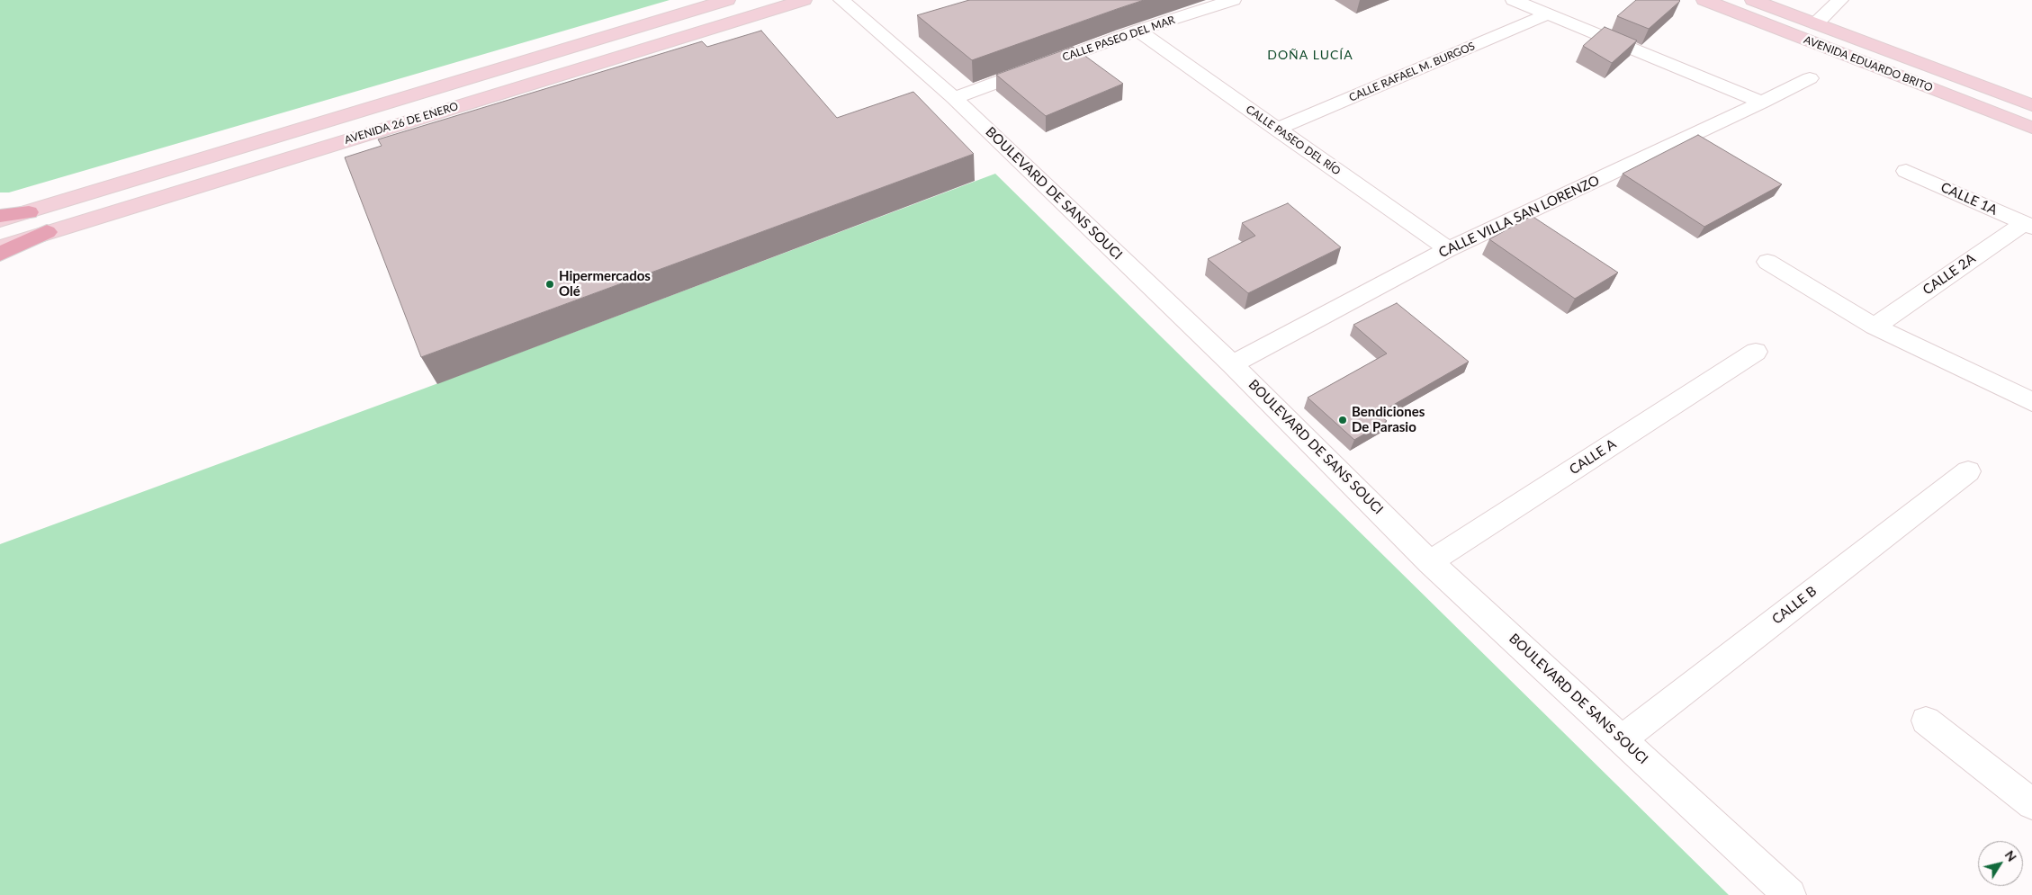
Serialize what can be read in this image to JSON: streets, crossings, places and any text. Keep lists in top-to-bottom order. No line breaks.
{"streets":{"street":["CALLE PASEO DEL MAR","AVENIDA EDUARDO BRITO","CALLE RAFAEL M. BURGOS","AVENIDA 26 DE ENERO","CALLE PASEO DEL RÍO","BOULEVARD DE SANS SOUCI","CALLE 1A","CALLE VILLA SAN LORENZO","CALLE 2A","CALLE A","CALLE B"]},"crossings":[["CALLE PASEO DEL MAR","CALLE PASEO DEL RÍO"],["CALLE PASEO DEL MAR","BOULEVARD DE SANS SOUCI"],["CALLE RAFAEL M. BURGOS","CALLE PASEO DEL RÍO"],["CALLE PASEO DEL RÍO","CALLE VILLA SAN LORENZO"],["BOULEVARD DE SANS SOUCI","CALLE VILLA SAN LORENZO"],["BOULEVARD DE SANS SOUCI","CALLE A"],["BOULEVARD DE SANS SOUCI","CALLE B"],["CALLE 1A","CALLE 2A"]],"districts":["DOÑA LUCÍA"],"places":["Hipermercados Olé","Bendiciones De Parasio"],"north":"top right"}
